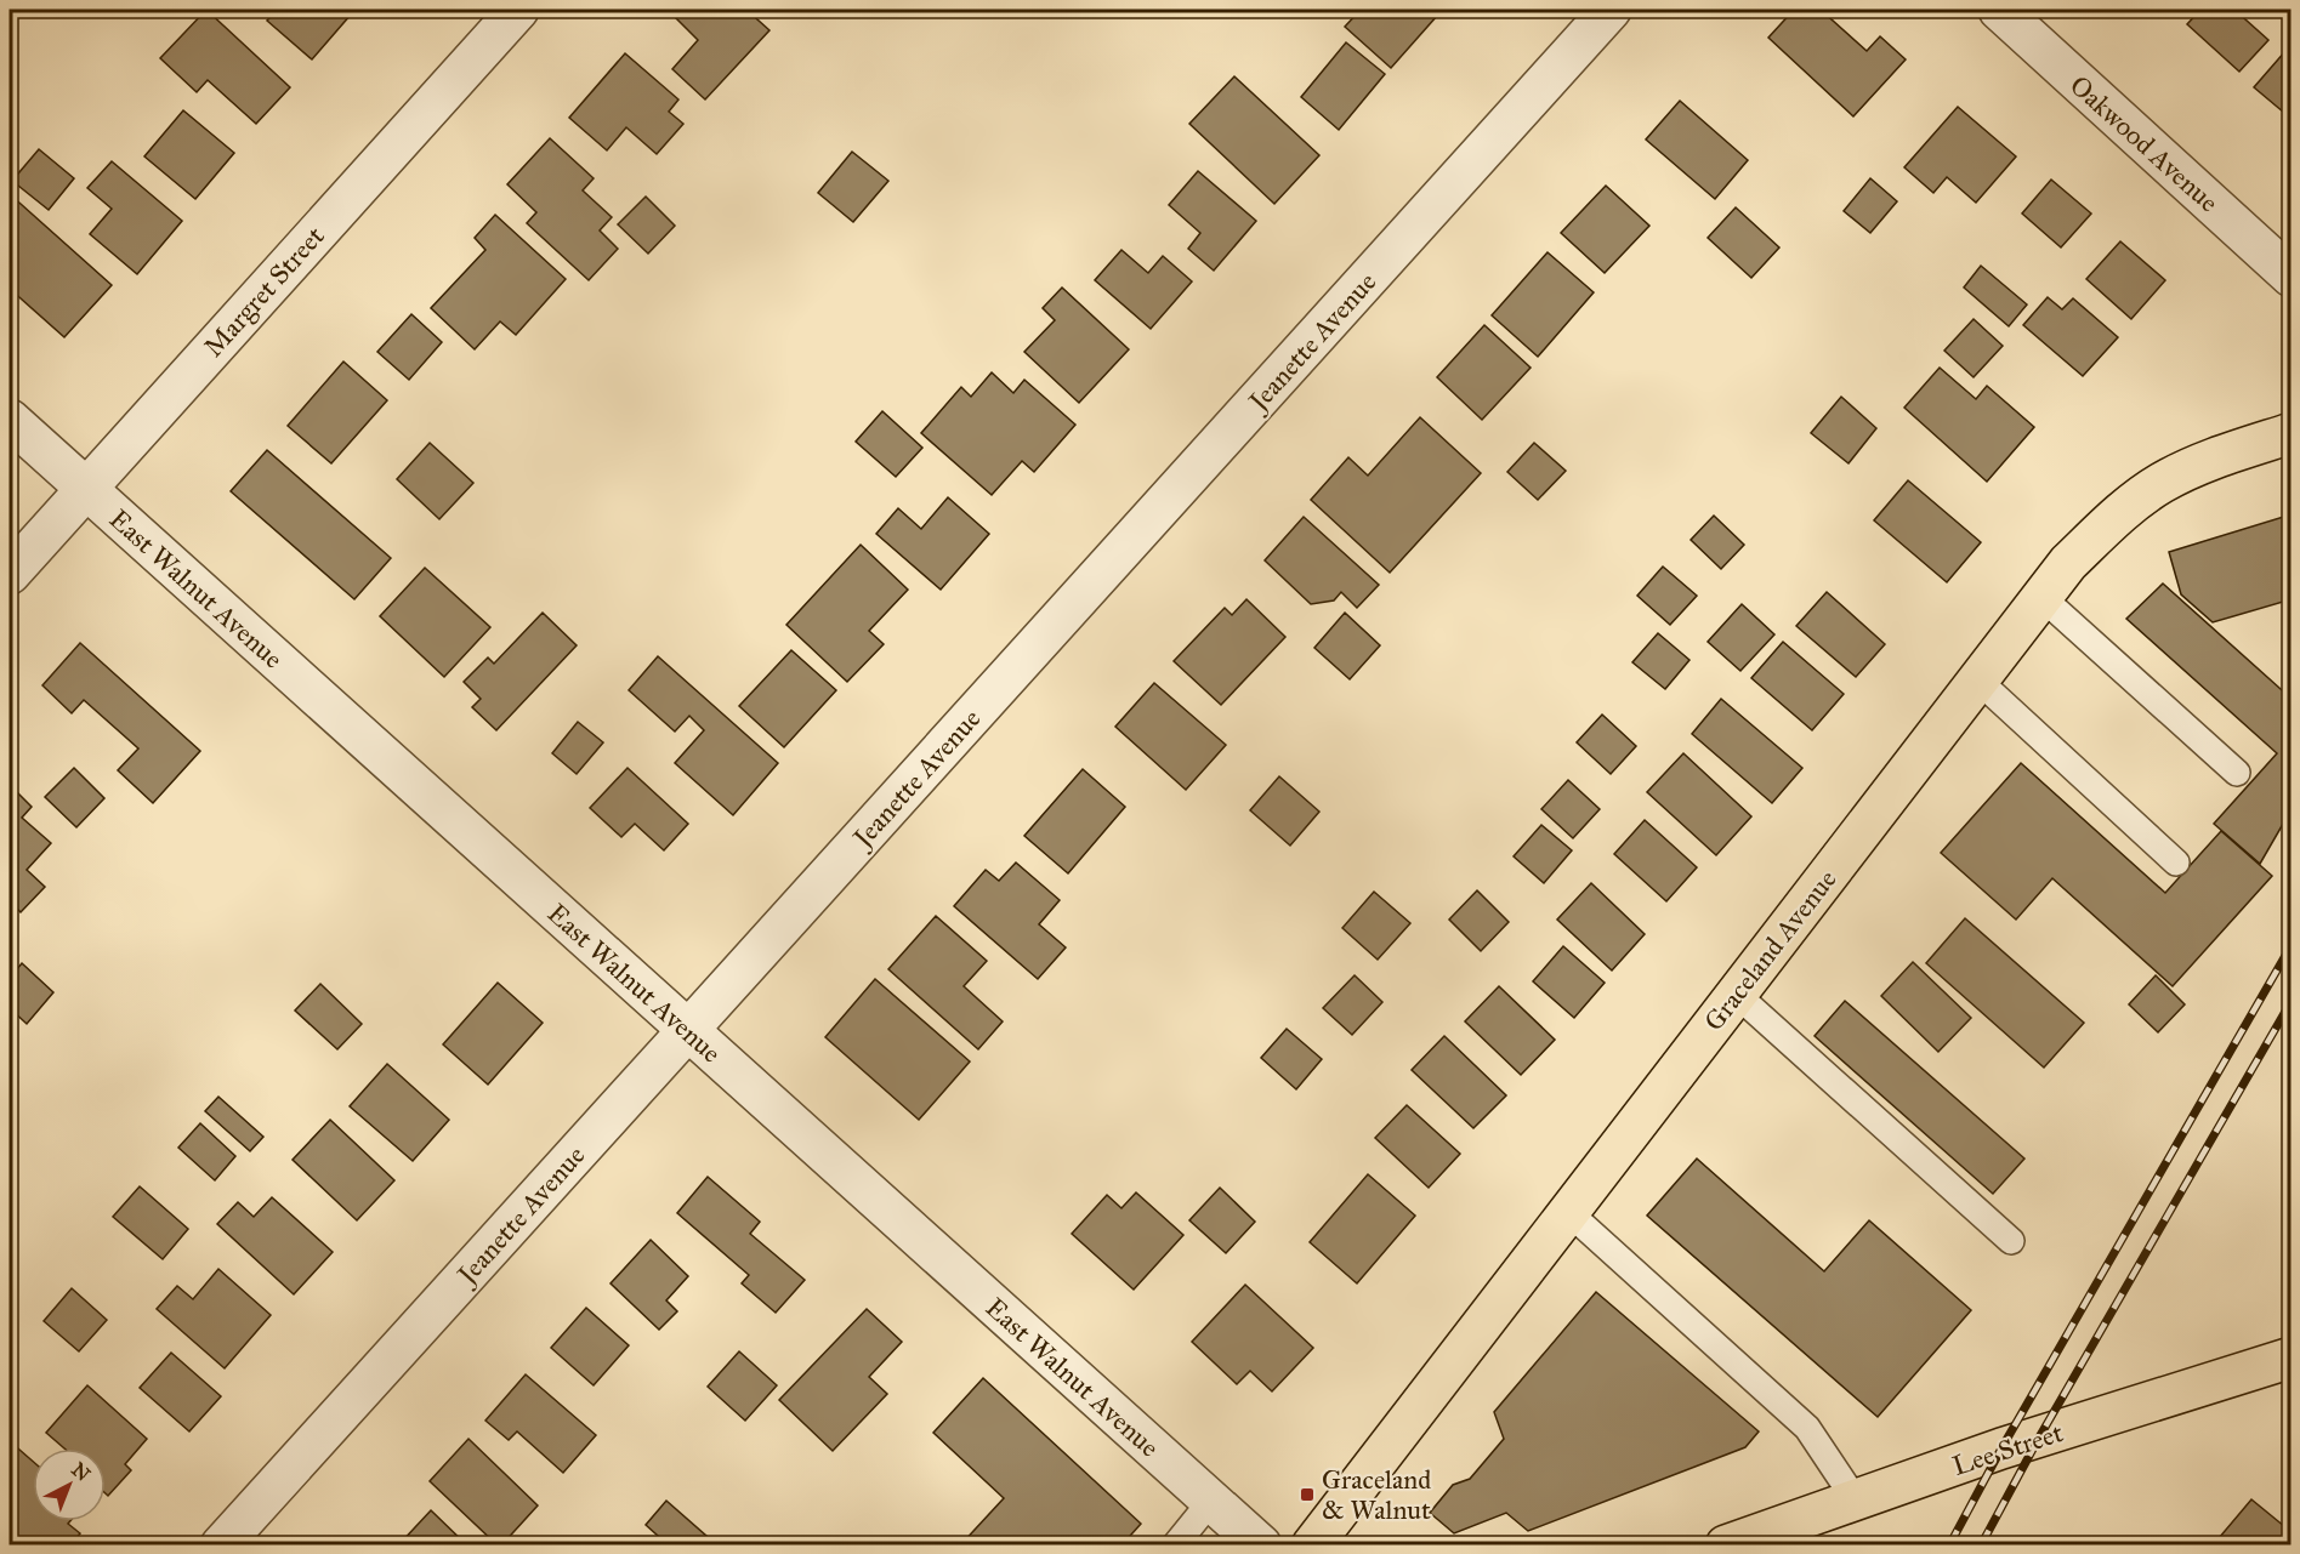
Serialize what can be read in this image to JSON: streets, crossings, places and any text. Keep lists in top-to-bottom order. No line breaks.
{"streets":{"main road":["Graceland Avenue","Lee Street"],"street":["Oakwood Avenue","Margret Street","Jeanette Avenue","East Walnut Avenue"]},"crossings":[["Margret Street","East Walnut Avenue"],["Jeanette Avenue","East Walnut Avenue"]],"places":{"transit":["Graceland & Walnut"]},"north":"top right"}
